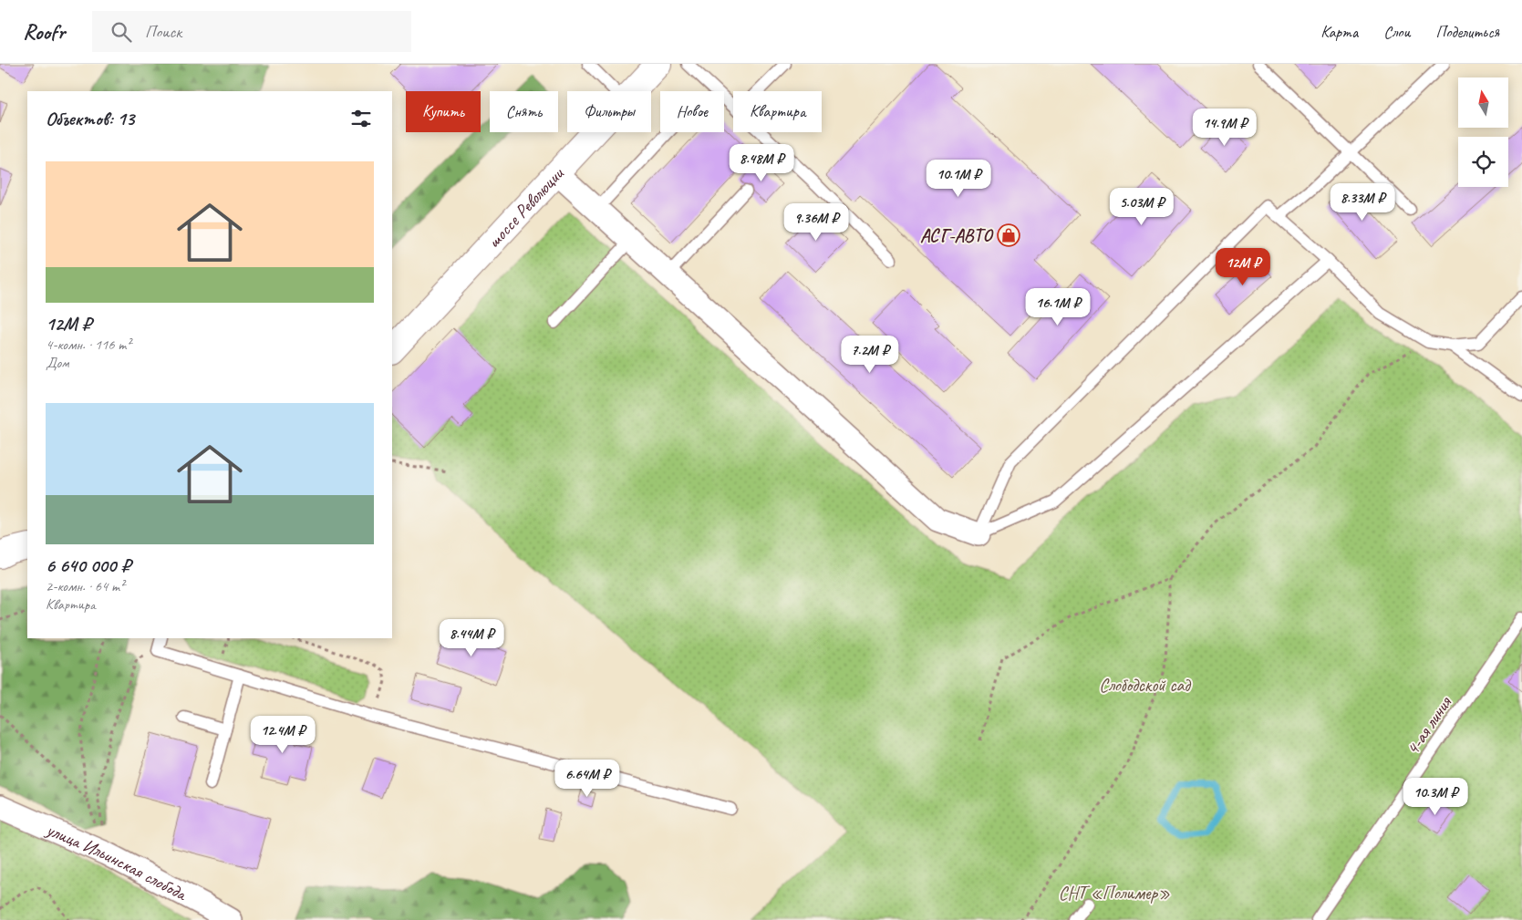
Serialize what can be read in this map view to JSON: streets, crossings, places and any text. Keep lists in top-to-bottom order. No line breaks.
{"streets":{"main road":["шоссе Революции"],"street":["улица Ильинская слобода"],"lane":["4-ая линия"]},"parks":["Слободской сад","СНТ «Полимер»"],"places":{"shop":["АСГ-АВТО"]},"north":"top","page":{"header":"Roofr","search":"Поиск","nav":["Карта","Слои","Поделиться"],"chip":["Купить","Снять","Фильтры","Новое","Квартира"],"heading":"Объектов: 13","price":["14.9M ₽","8.48M ₽","10.1M ₽","8.33M ₽","5.03M ₽","9.36M ₽","12M ₽","16.1M ₽","7.2M ₽","8.44M ₽","12.4M ₽","6.64M ₽","10.3M ₽"],"list":[{"name":"12M ₽","note":"4-комн. · 116 m² · Дом"},{"name":"6 640 000 ₽","note":"2-комн. · 64 m² · Квартира"}]}}
